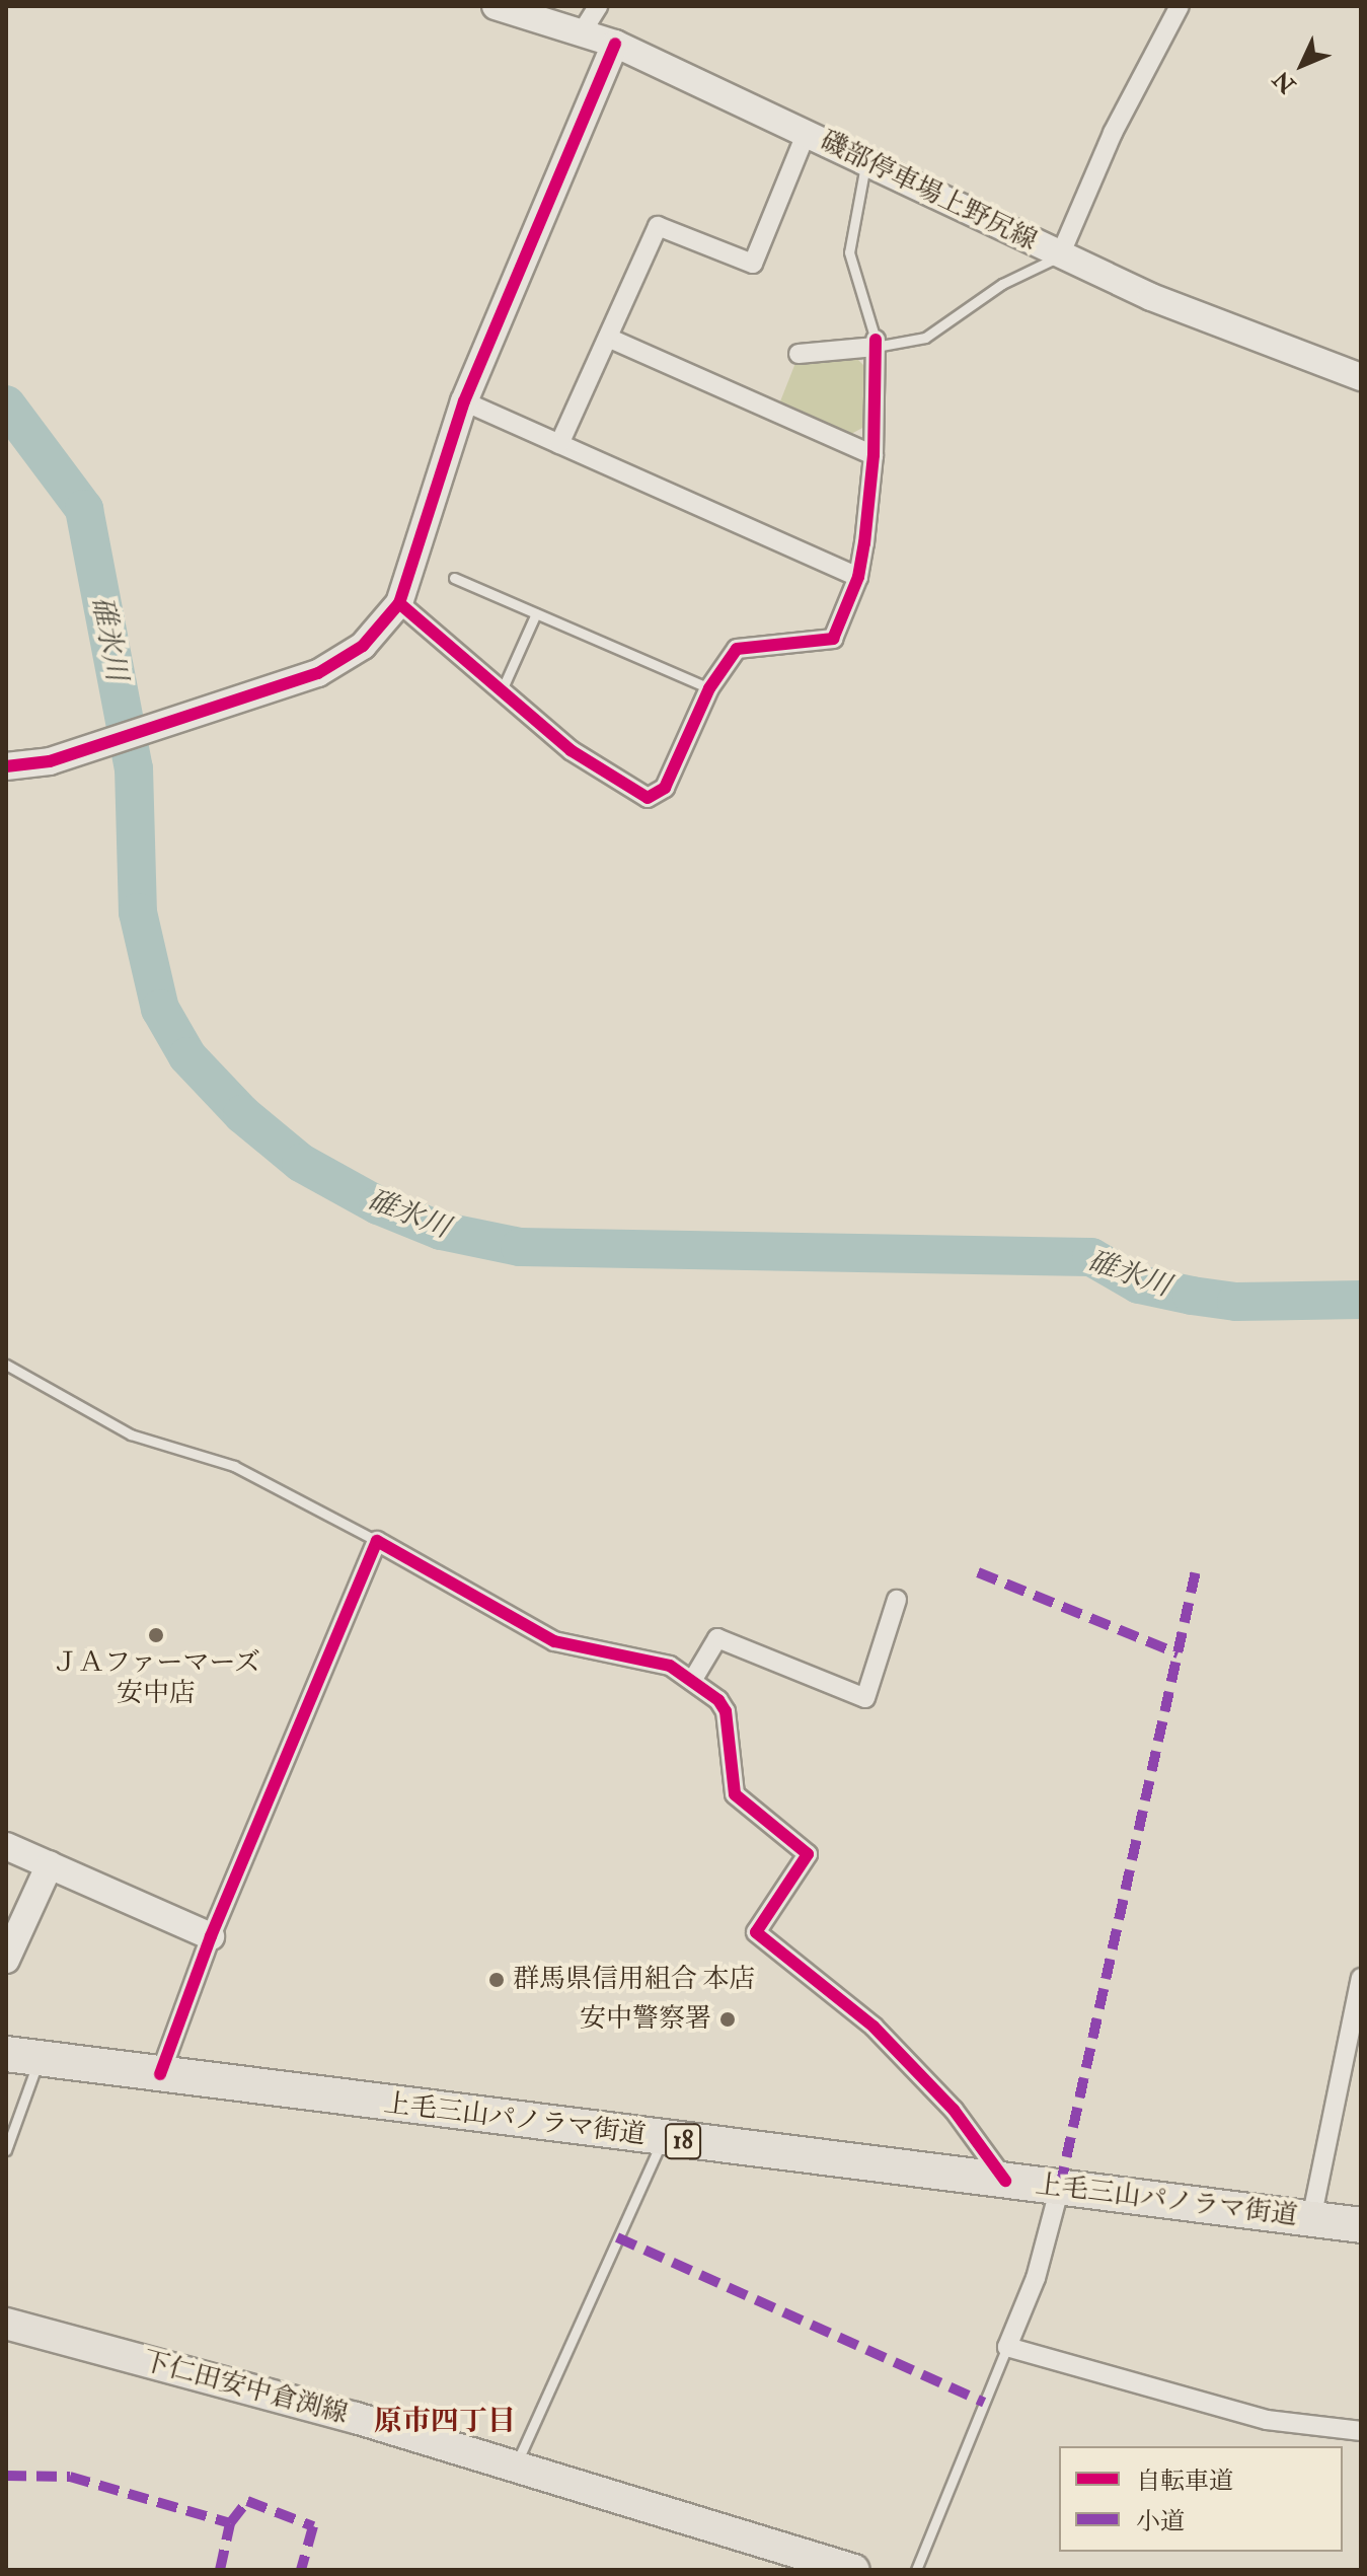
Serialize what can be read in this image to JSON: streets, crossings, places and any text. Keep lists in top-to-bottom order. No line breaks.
{"streets":{"highway":["上毛三山パノラマ街道","18"],"main road":["下仁田安中倉渕線"],"street":["磯部停車場上野尻線"]},"districts":["原市四丁目"],"water":["碓氷川"],"places":["ＪＡファーマーズ 安中店","群馬県信用組合 本店","安中警察署"],"legend":["自転車道","小道"],"north":"bottom left"}
